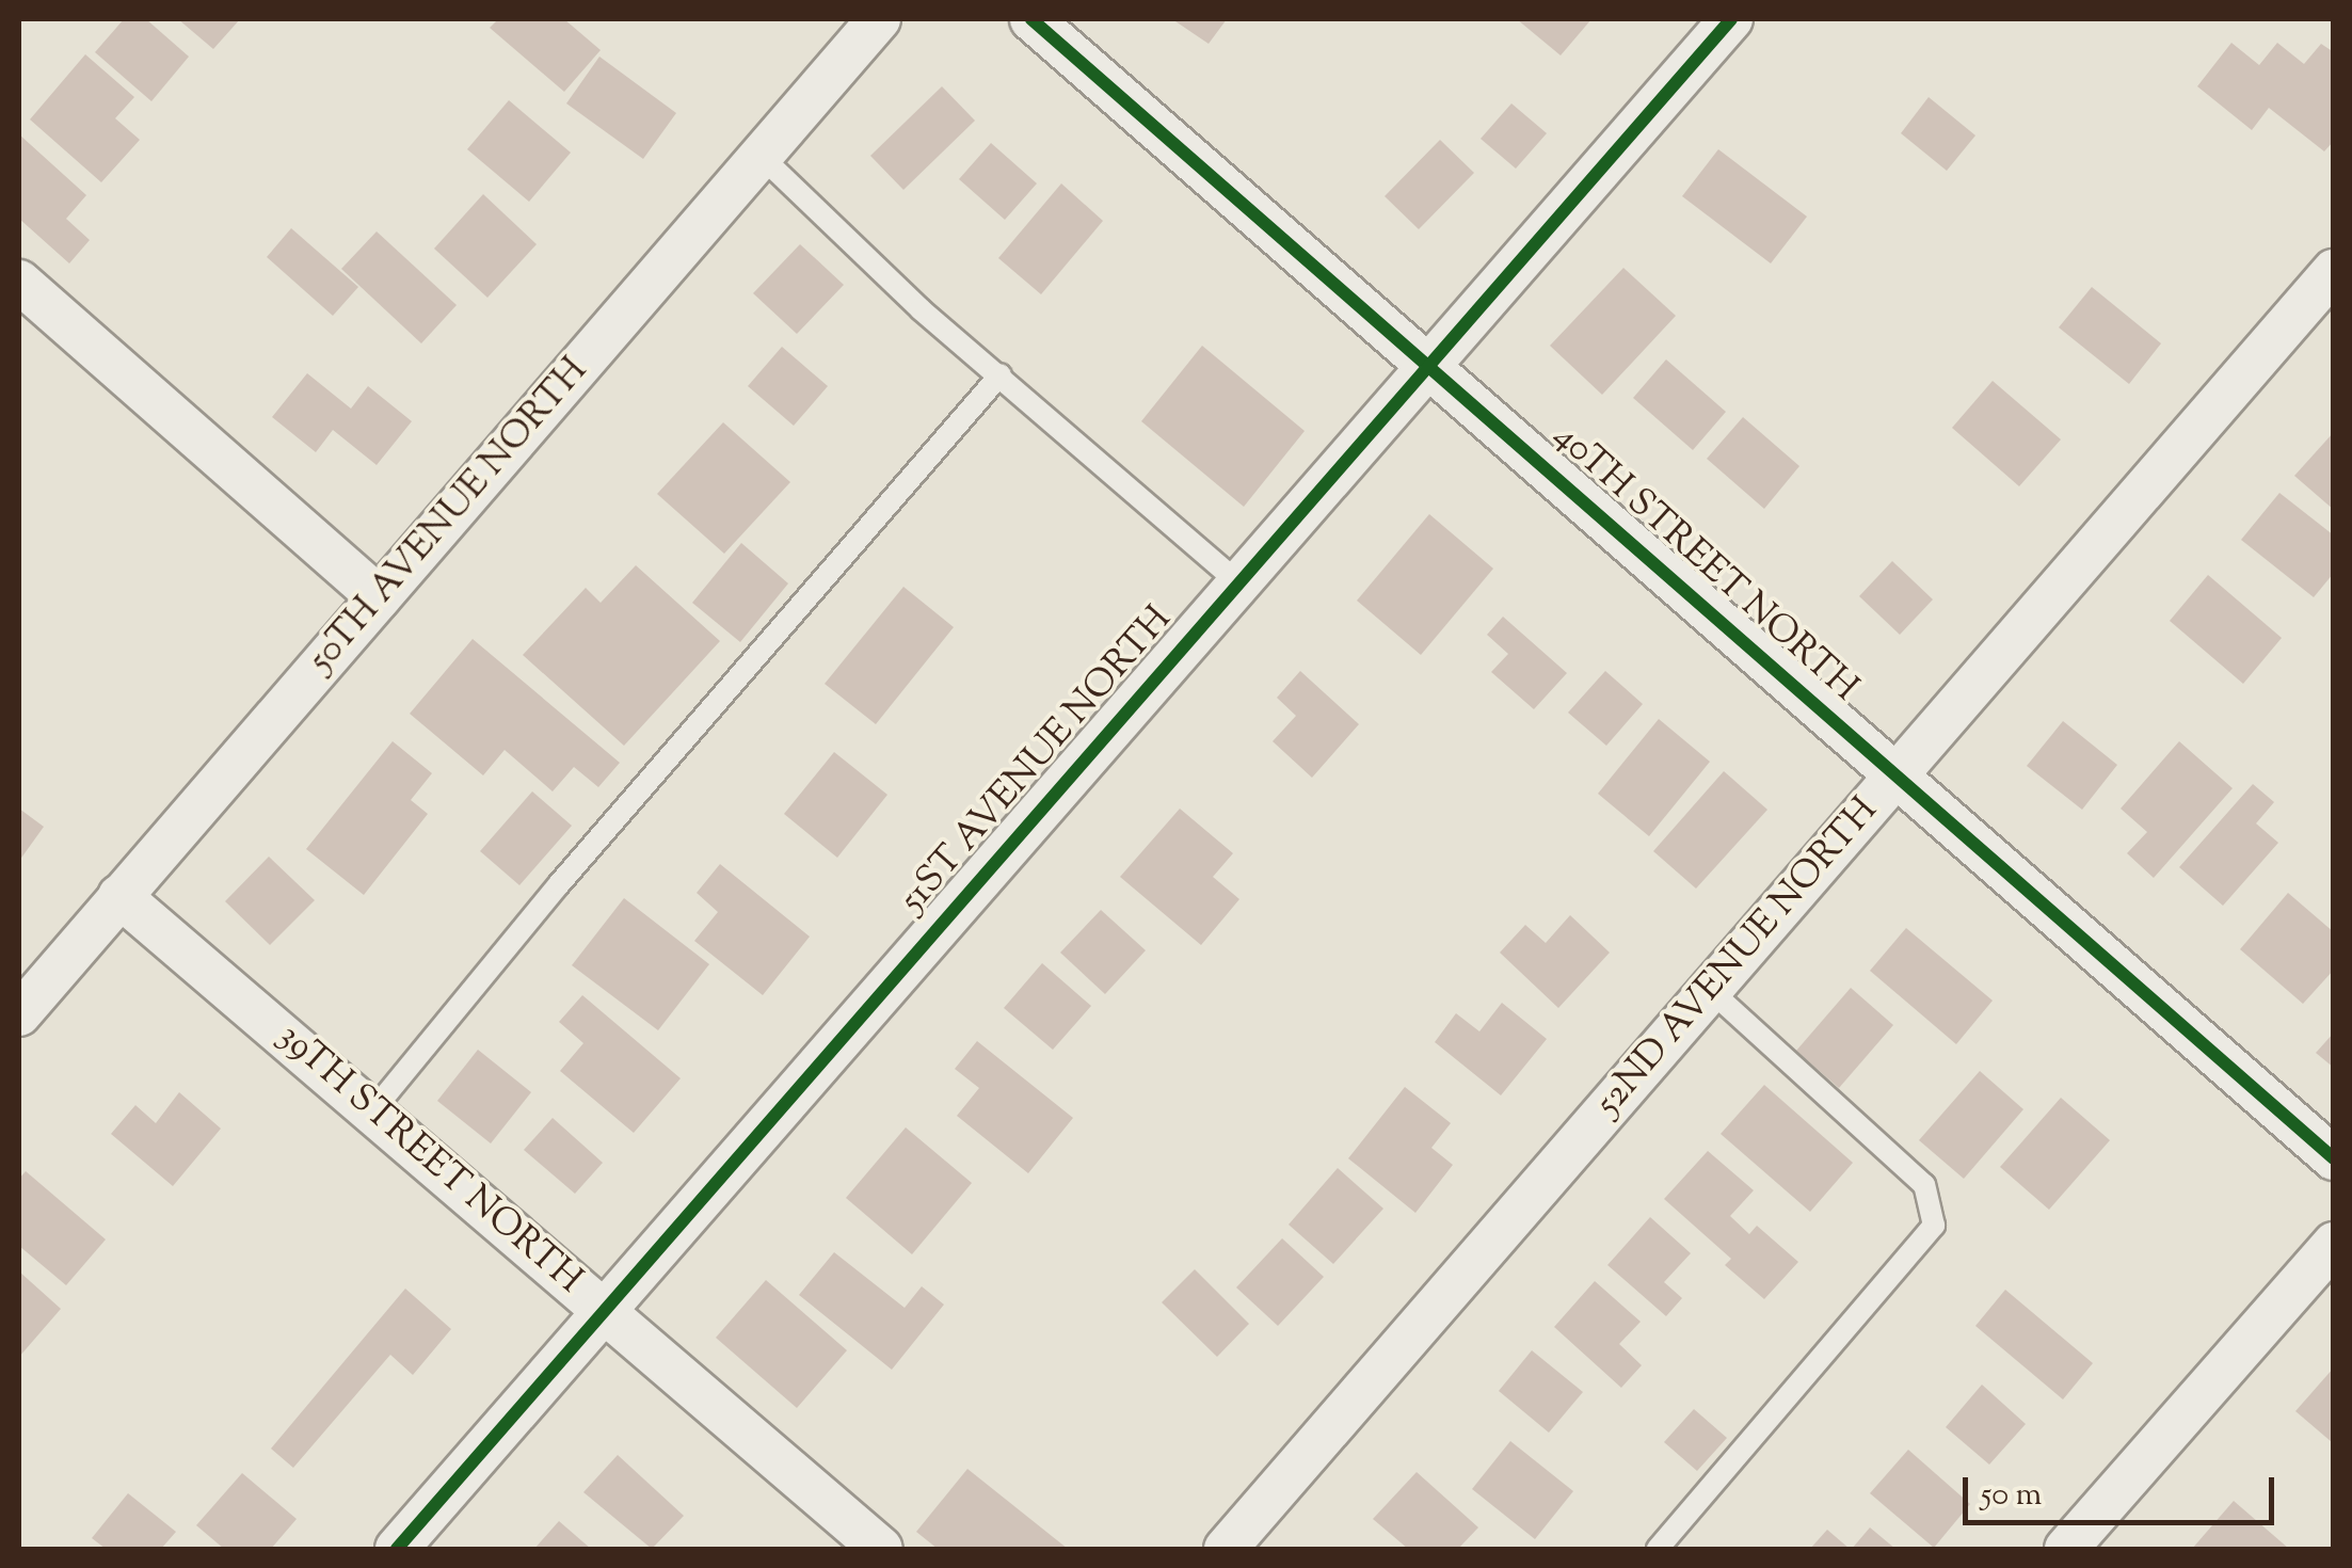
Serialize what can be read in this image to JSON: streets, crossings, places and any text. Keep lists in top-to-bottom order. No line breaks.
{"streets":{"street":["50TH AVENUE NORTH","40TH STREET NORTH","51ST AVENUE NORTH","52ND AVENUE NORTH","39TH STREET NORTH"]},"crossings":[["50TH AVENUE NORTH","39TH STREET NORTH"],["40TH STREET NORTH","51ST AVENUE NORTH"],["40TH STREET NORTH","52ND AVENUE NORTH"],["51ST AVENUE NORTH","39TH STREET NORTH"]],"scale_bar":"50 m"}
